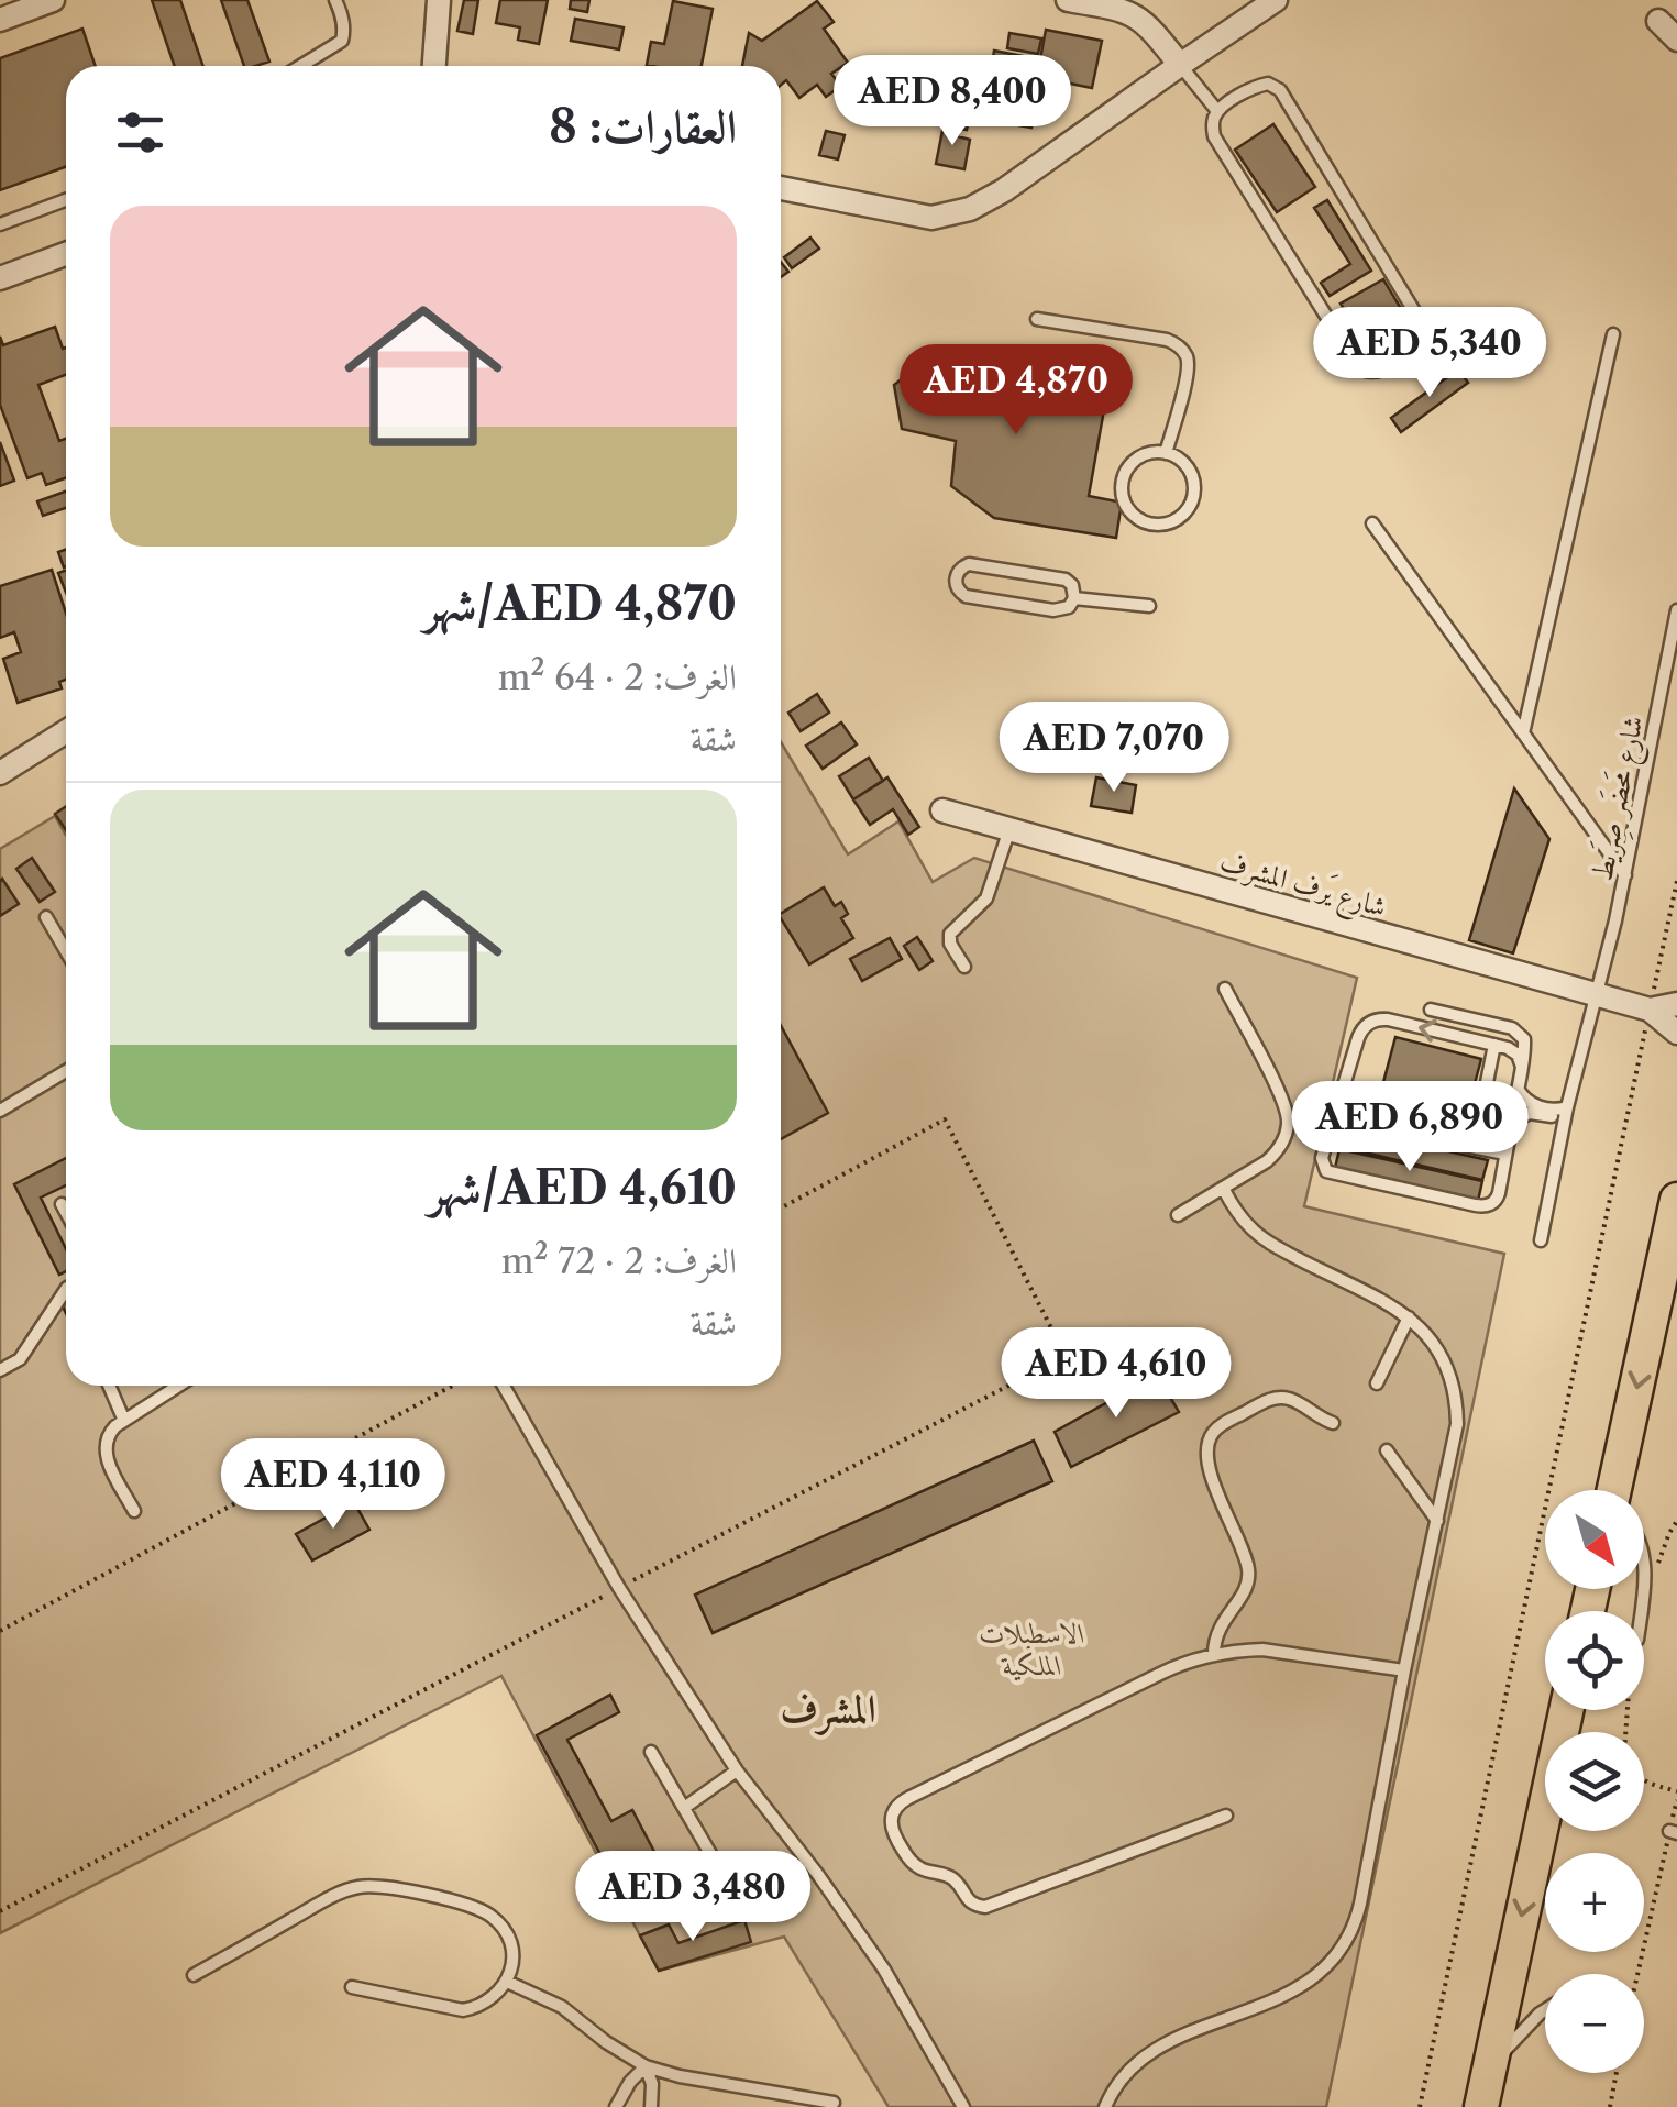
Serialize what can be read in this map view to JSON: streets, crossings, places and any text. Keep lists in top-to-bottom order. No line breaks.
{"streets":{"street":["شارع يَرف المشرف"],"lane":["شارع مَحضَر صِرَيط"]},"crossings":[["شارع مَحضَر صِرَيط","شارع يَرف المشرف"]],"districts":["المشرف"],"parks":["الاسطبلات الملكية"],"north":"bottom right","page":{"price":["AED 8,400","AED 5,340","AED 4,870","AED 7,070","AED 6,890","AED 4,610","AED 4,110","AED 3,480"],"heading":"العقارات: 8","list":[{"name":"AED 4,870/شهر","note":"الغرف: 2 · 64 m² · شقة"},{"name":"AED 4,610/شهر","note":"الغرف: 2 · 72 m² · شقة"}],"map_buttons":["+","−"]}}
